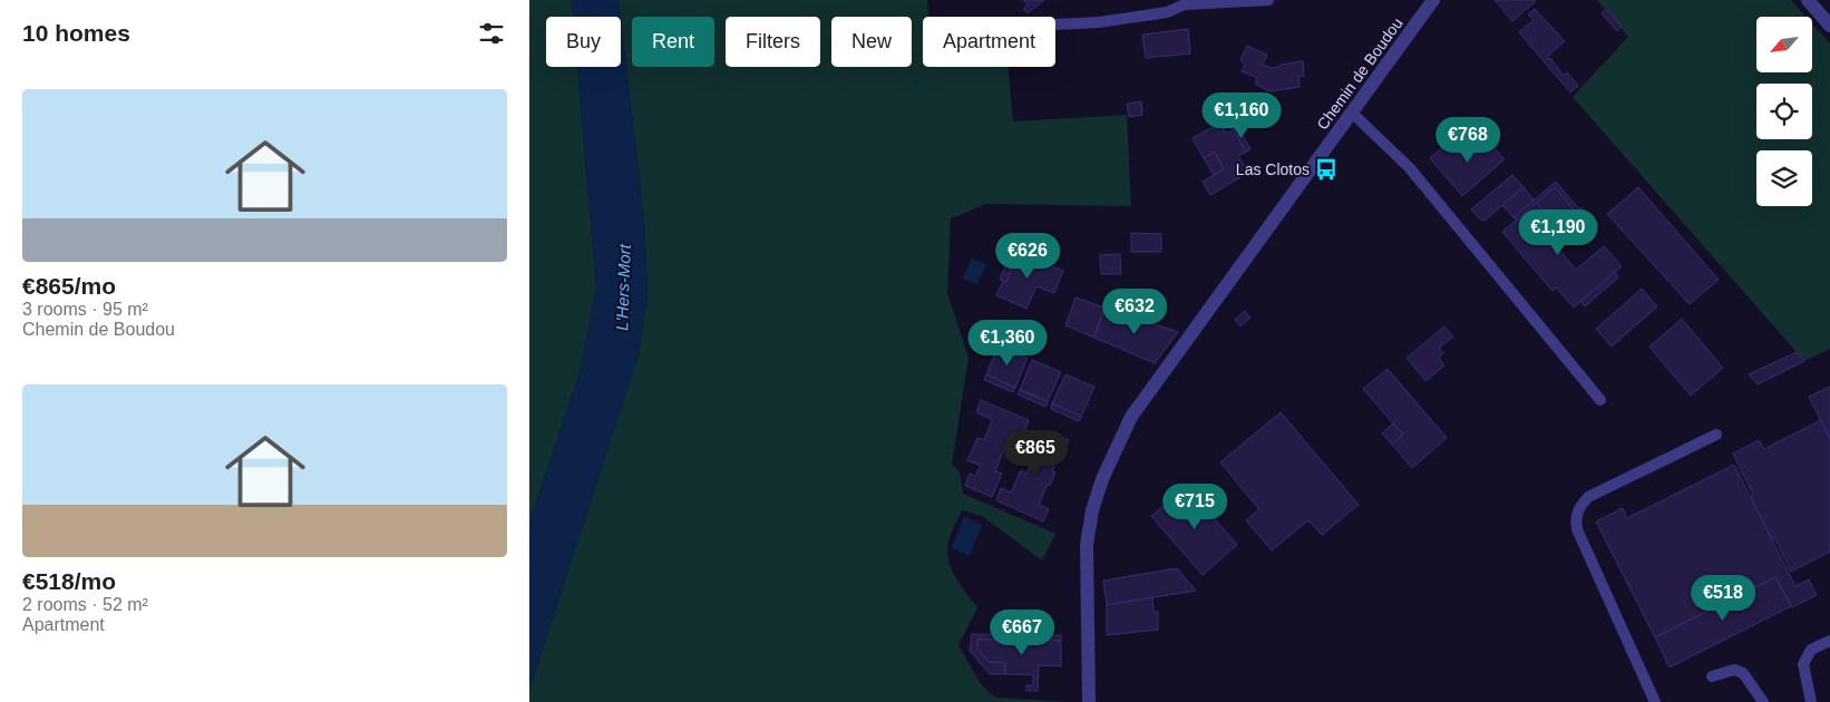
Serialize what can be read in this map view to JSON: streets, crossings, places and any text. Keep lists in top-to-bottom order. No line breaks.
{"streets":{"street":["Chemin de Boudou"]},"water":["L'Hers-Mort"],"places":{"bus stop":["Las Clotos"]},"north":"bottom left","page":{"heading":"10 homes","chip":["Buy","Rent","Filters","New","Apartment"],"list":[{"name":"€865/mo","note":"3 rooms · 95 m² · Chemin de Boudou"},{"name":"€518/mo","note":"2 rooms · 52 m² · Apartment"}],"price":["€1,160","€768","€1,190","€626","€632","€1,360","€865","€715","€518","€667"]}}
